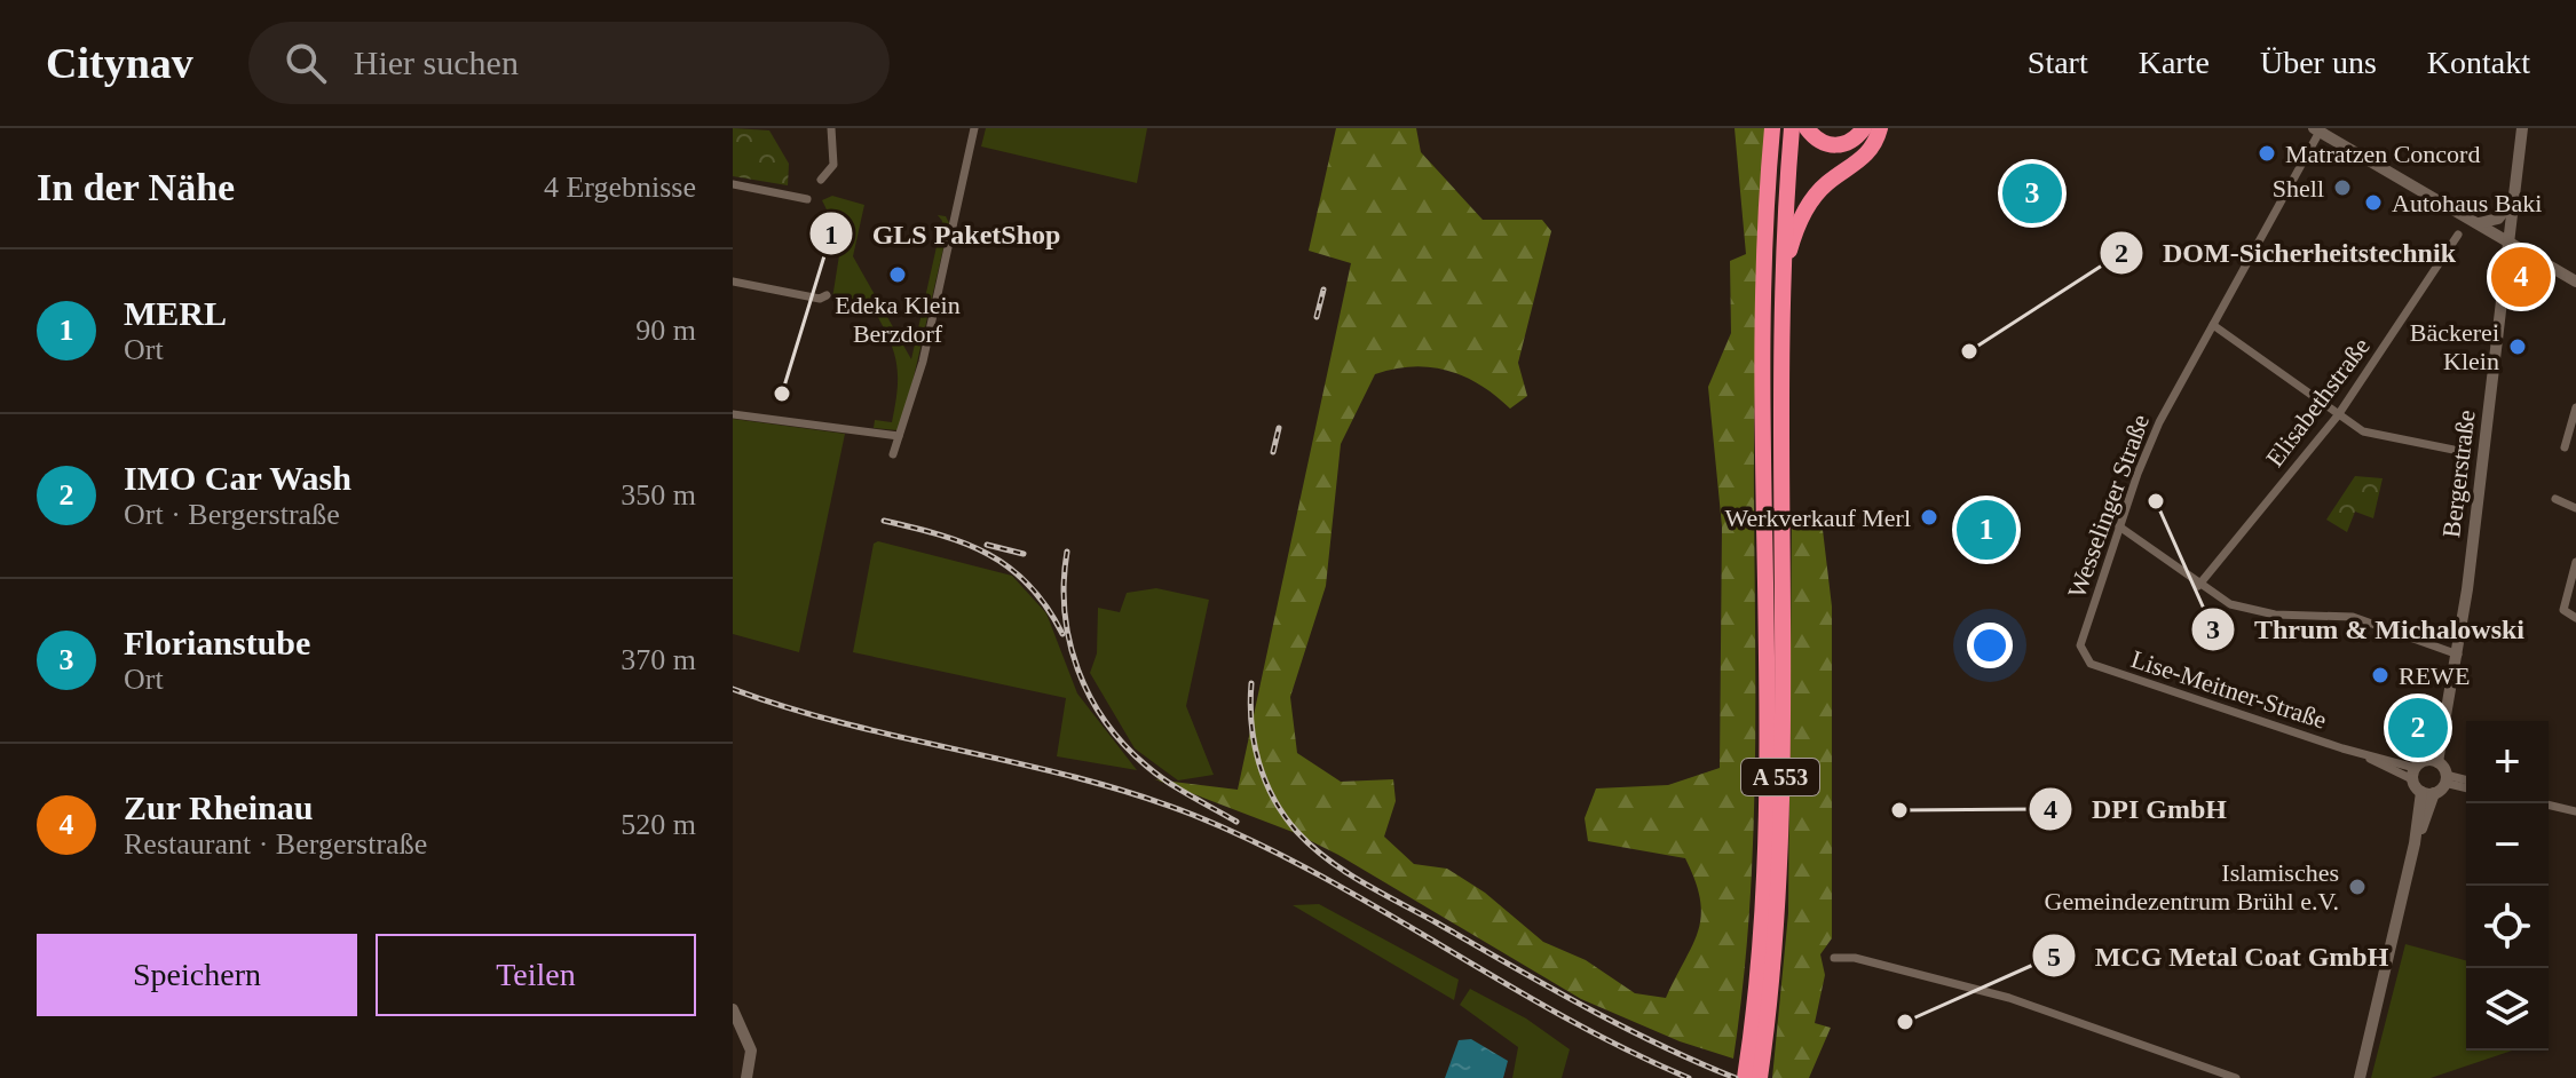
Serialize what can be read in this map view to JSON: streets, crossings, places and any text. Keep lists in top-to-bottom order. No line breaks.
{"streets":{"highway":["A 553"],"street":["Elisabethstraße","Bergerstraße","Wesselinger Straße","Lise-Meitner-Straße"]},"crossings":[["Bergerstraße","Lise-Meitner-Straße"],["Wesselinger Straße","Lise-Meitner-Straße"]],"places":["Matratzen Concord","Shell","Autohaus Baki","Edeka Klein Berzdorf","Bäckerei Klein","DOM-Sicherheitstechnik","GLS PaketShop","Thrum & Michalowski","Werkverkauf Merl","REWE","DPI GmbH","Islamisches Gemeindezentrum Brühl e.V.","MCG Metal Coat GmbH"],"page":{"header":"Citynav","search":"Hier suchen","nav":["Start","Karte","Über uns","Kontakt"],"heading":["In der Nähe","4 Ergebnisse"],"pins":["3","4","1","2"],"list":[{"mark":"1","name":"MERL","note":"Ort","value":"90 m"},{"mark":"2","name":"IMO Car Wash","note":"Ort · Bergerstraße","value":"350 m"},{"mark":"3","name":"Florianstube","note":"Ort","value":"370 m"},{"mark":"4","name":"Zur Rheinau","note":"Restaurant · Bergerstraße","value":"520 m"}],"map_buttons":["+","−"],"buttons":["Speichern","Teilen"]}}
